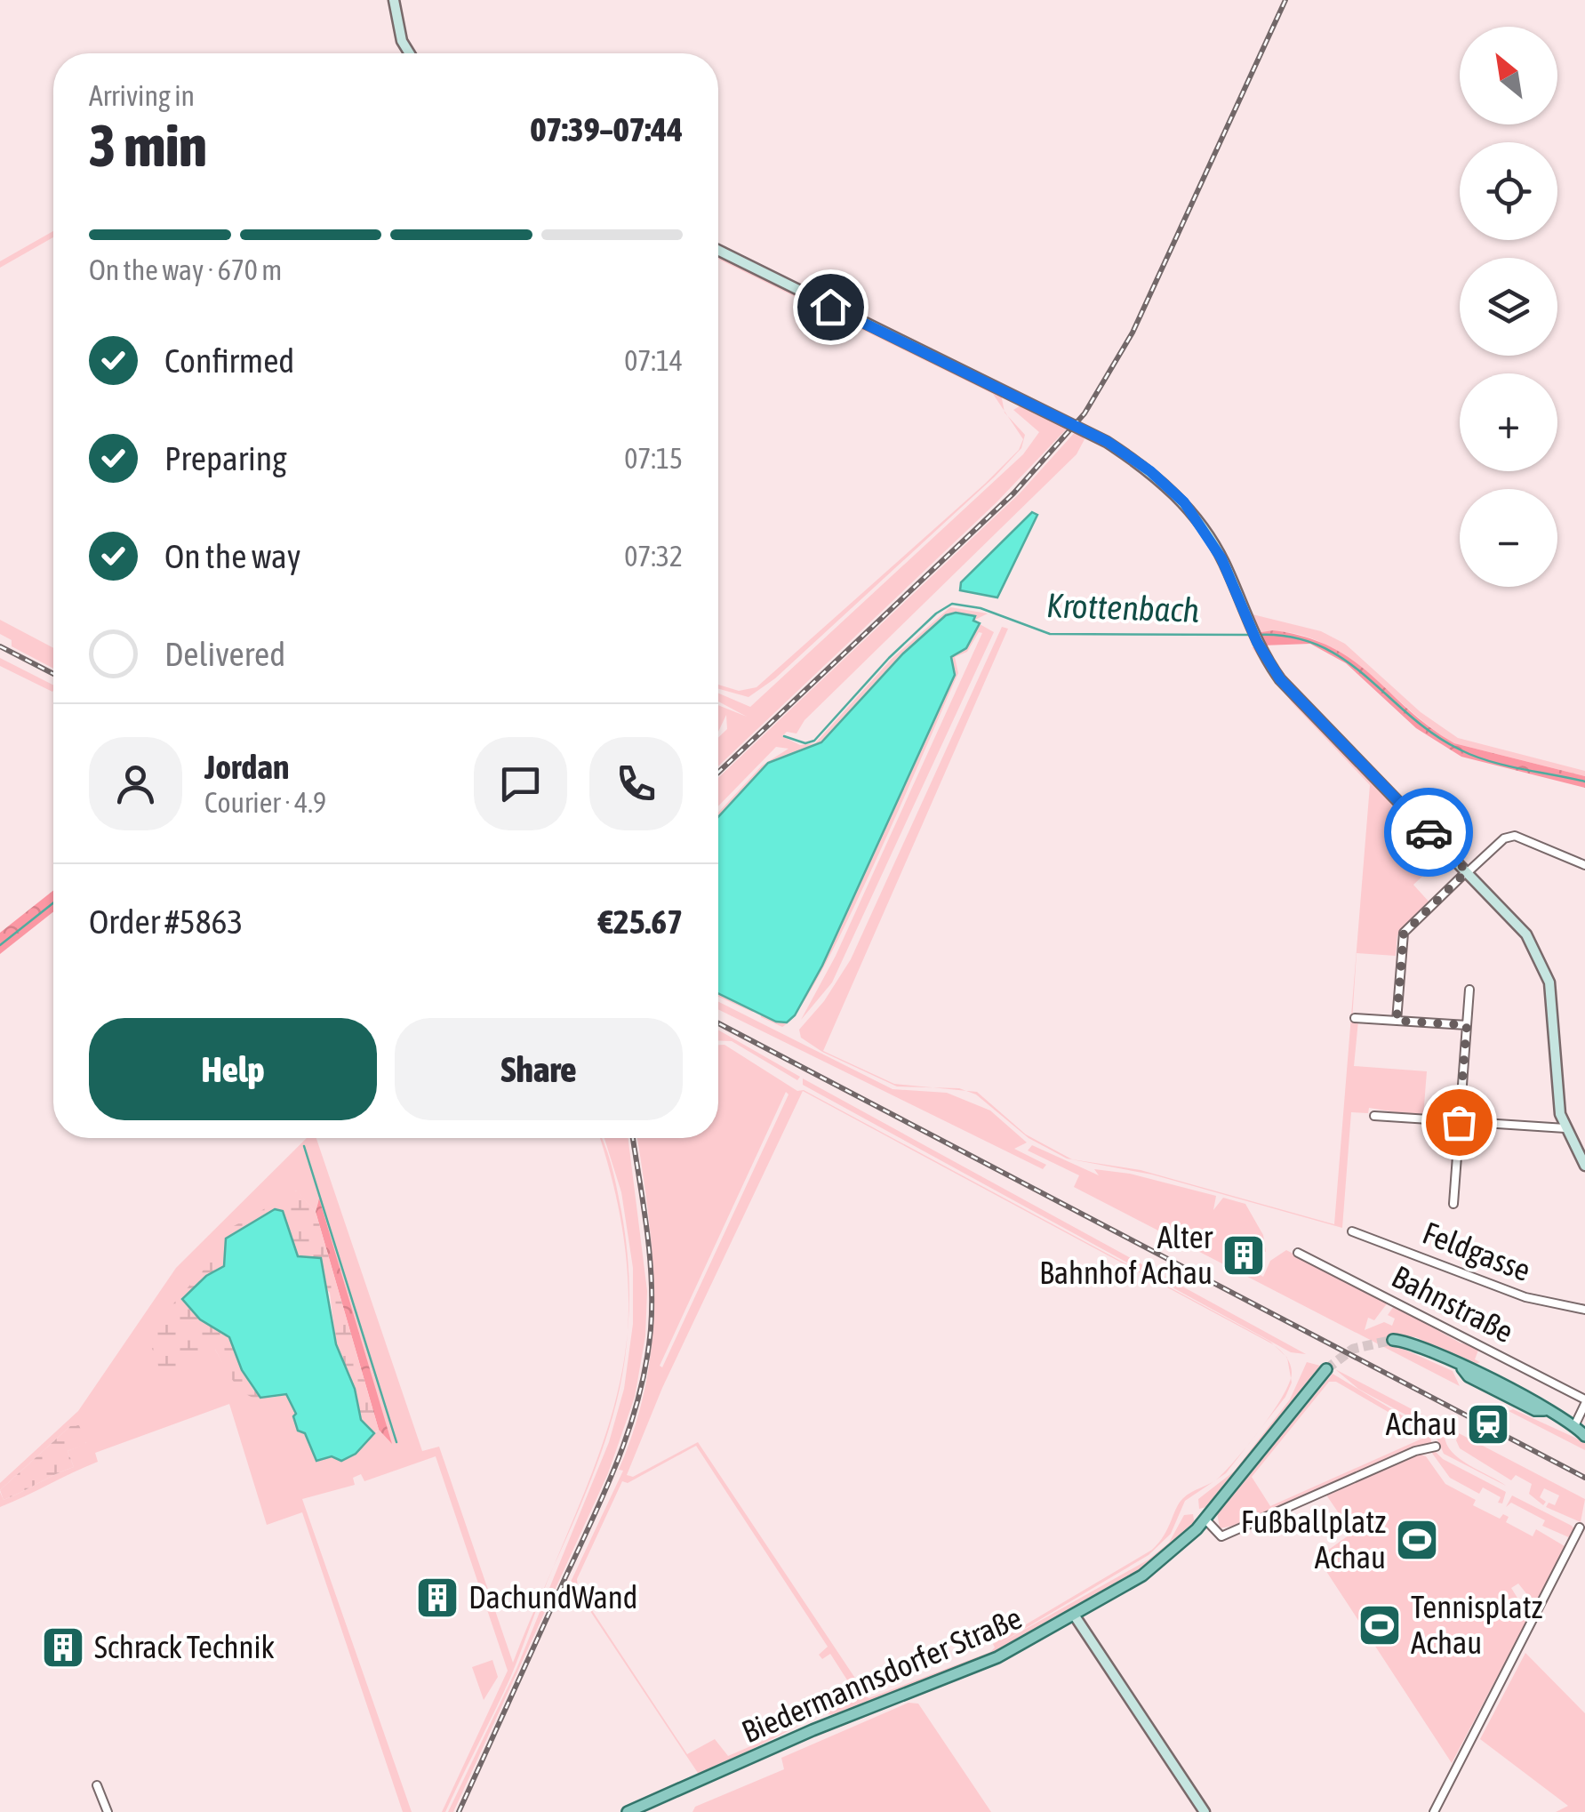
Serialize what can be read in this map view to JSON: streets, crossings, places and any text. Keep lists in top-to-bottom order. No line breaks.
{"streets":{"main road":["Biedermannsdorfer Straße"],"street":["Feldgasse","Bahnstraße"]},"water":["Krottenbach"],"places":{"building":["Alter Bahnhof Achau","DachundWand","Schrack Technik"],"station":["Achau"],"sports":["Fußballplatz Achau","Tennisplatz Achau"]},"north":"top left","page":{"map_buttons":["+","−"],"heading":["3 min","Arriving in","07:39–07:44"],"panel":["Jordan","Courier · 4.9","Order #5863","€25.67"],"bar":"On the way · 670 m","list":[["Confirmed","07:14"],["Preparing","07:15"],["On the way","07:32"],"Delivered"],"buttons":["Help","Share"]}}
